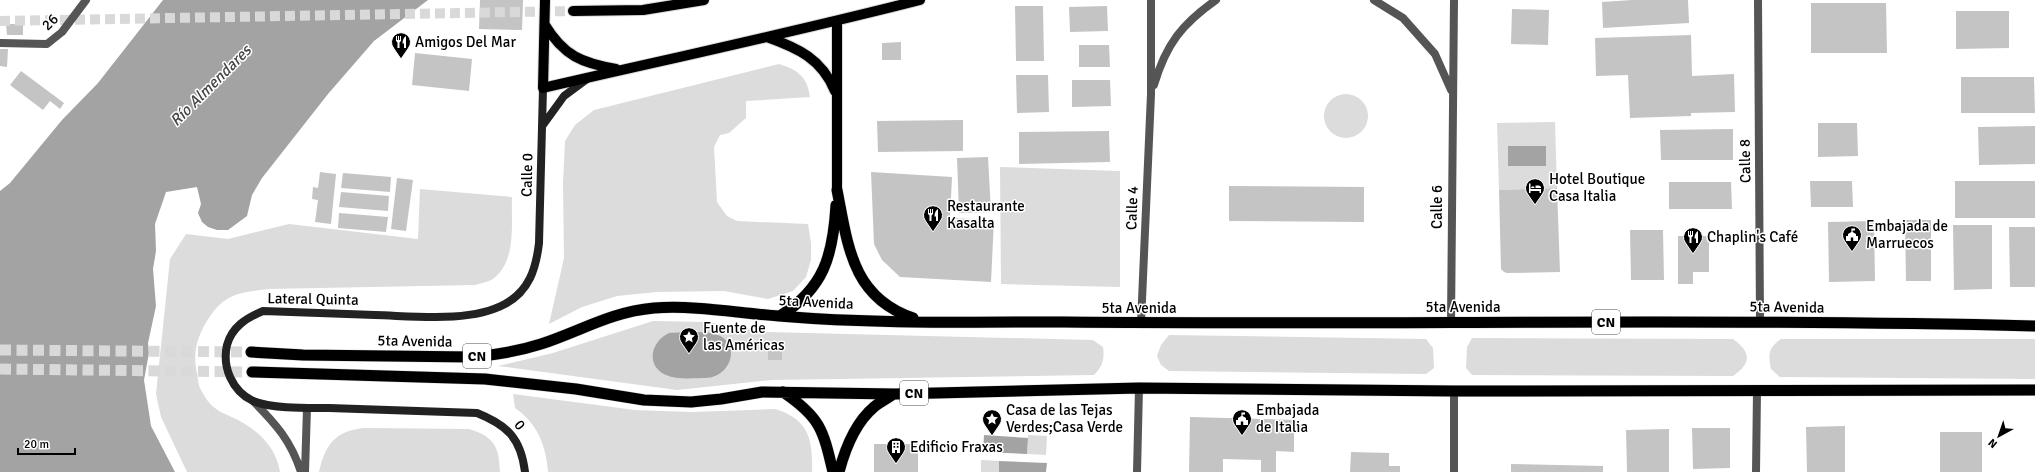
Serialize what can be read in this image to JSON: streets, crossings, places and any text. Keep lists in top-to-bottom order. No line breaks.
{"streets":{"highway":["5ta Avenida","CN"],"main road":["Calle 0","Lateral Quinta","0"],"street":["26","Calle 8","Calle 6","Calle 4"]},"crossings":[["Calle 8","5ta Avenida"],["Calle 0","Lateral Quinta"],["Calle 6","5ta Avenida"],["Calle 4","5ta Avenida"],["Lateral Quinta","0"]],"water":["Río Almendares"],"places":{"restaurant":["Amigos Del Mar","Restaurante Kasalta","Chaplin's Café"],"hotel":["Hotel Boutique Casa Italia"],"public building":["Embajada de Marruecos","Embajada de Italia"],"place":["Fuente de las Américas","Casa de las Tejas Verdes;Casa Verde"],"building":["Edificio Fraxas"]},"scale_bar":"20 m","north":"bottom left"}
